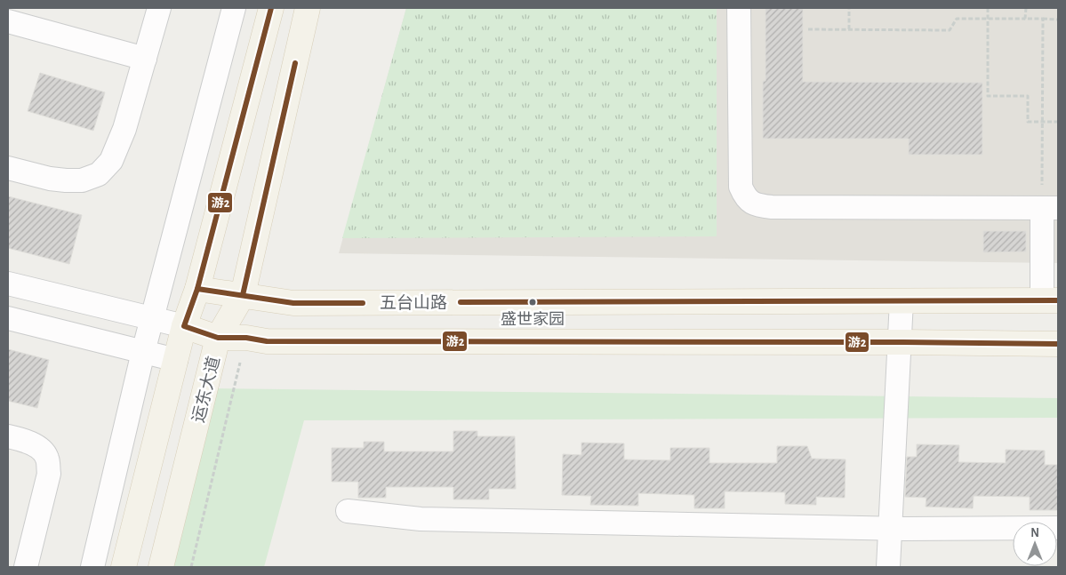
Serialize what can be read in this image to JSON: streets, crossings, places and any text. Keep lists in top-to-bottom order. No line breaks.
{"streets":{"main road":["五台山路","运东大道"]},"crossings":[["五台山路","运东大道"]],"places":["盛世家园"],"lines":["transit line 游2"],"north":"top"}
